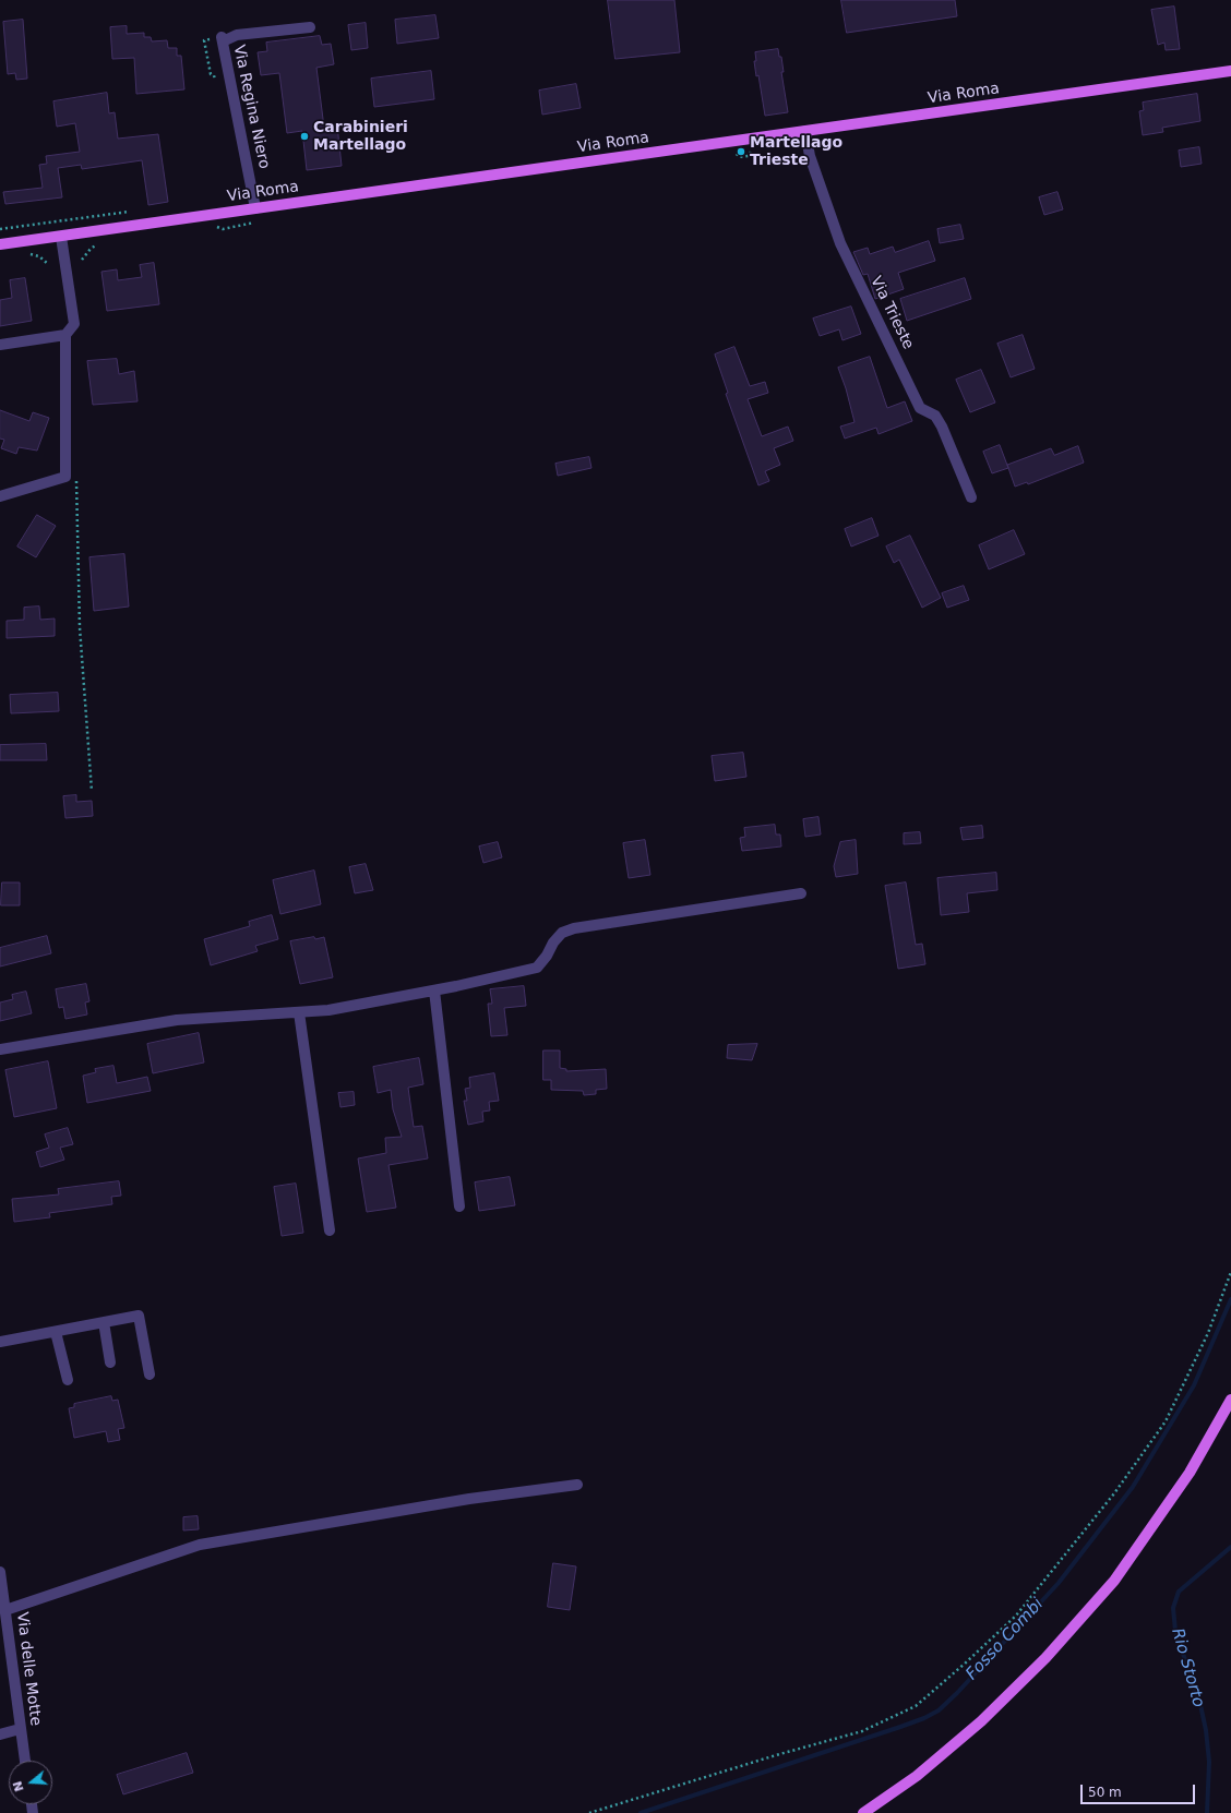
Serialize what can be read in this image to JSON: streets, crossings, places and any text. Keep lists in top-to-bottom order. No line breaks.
{"streets":{"main road":["Via Roma"],"street":["Via Regina Niero","Via Trieste","Via delle Motte"]},"crossings":[["Via Roma","Via Regina Niero"],["Via Roma","Via Trieste"]],"water":["Fosso Combi","Rio Storto"],"places":["Carabinieri Martellago","Martellago Trieste"],"scale_bar":"50 m","north":"left"}
